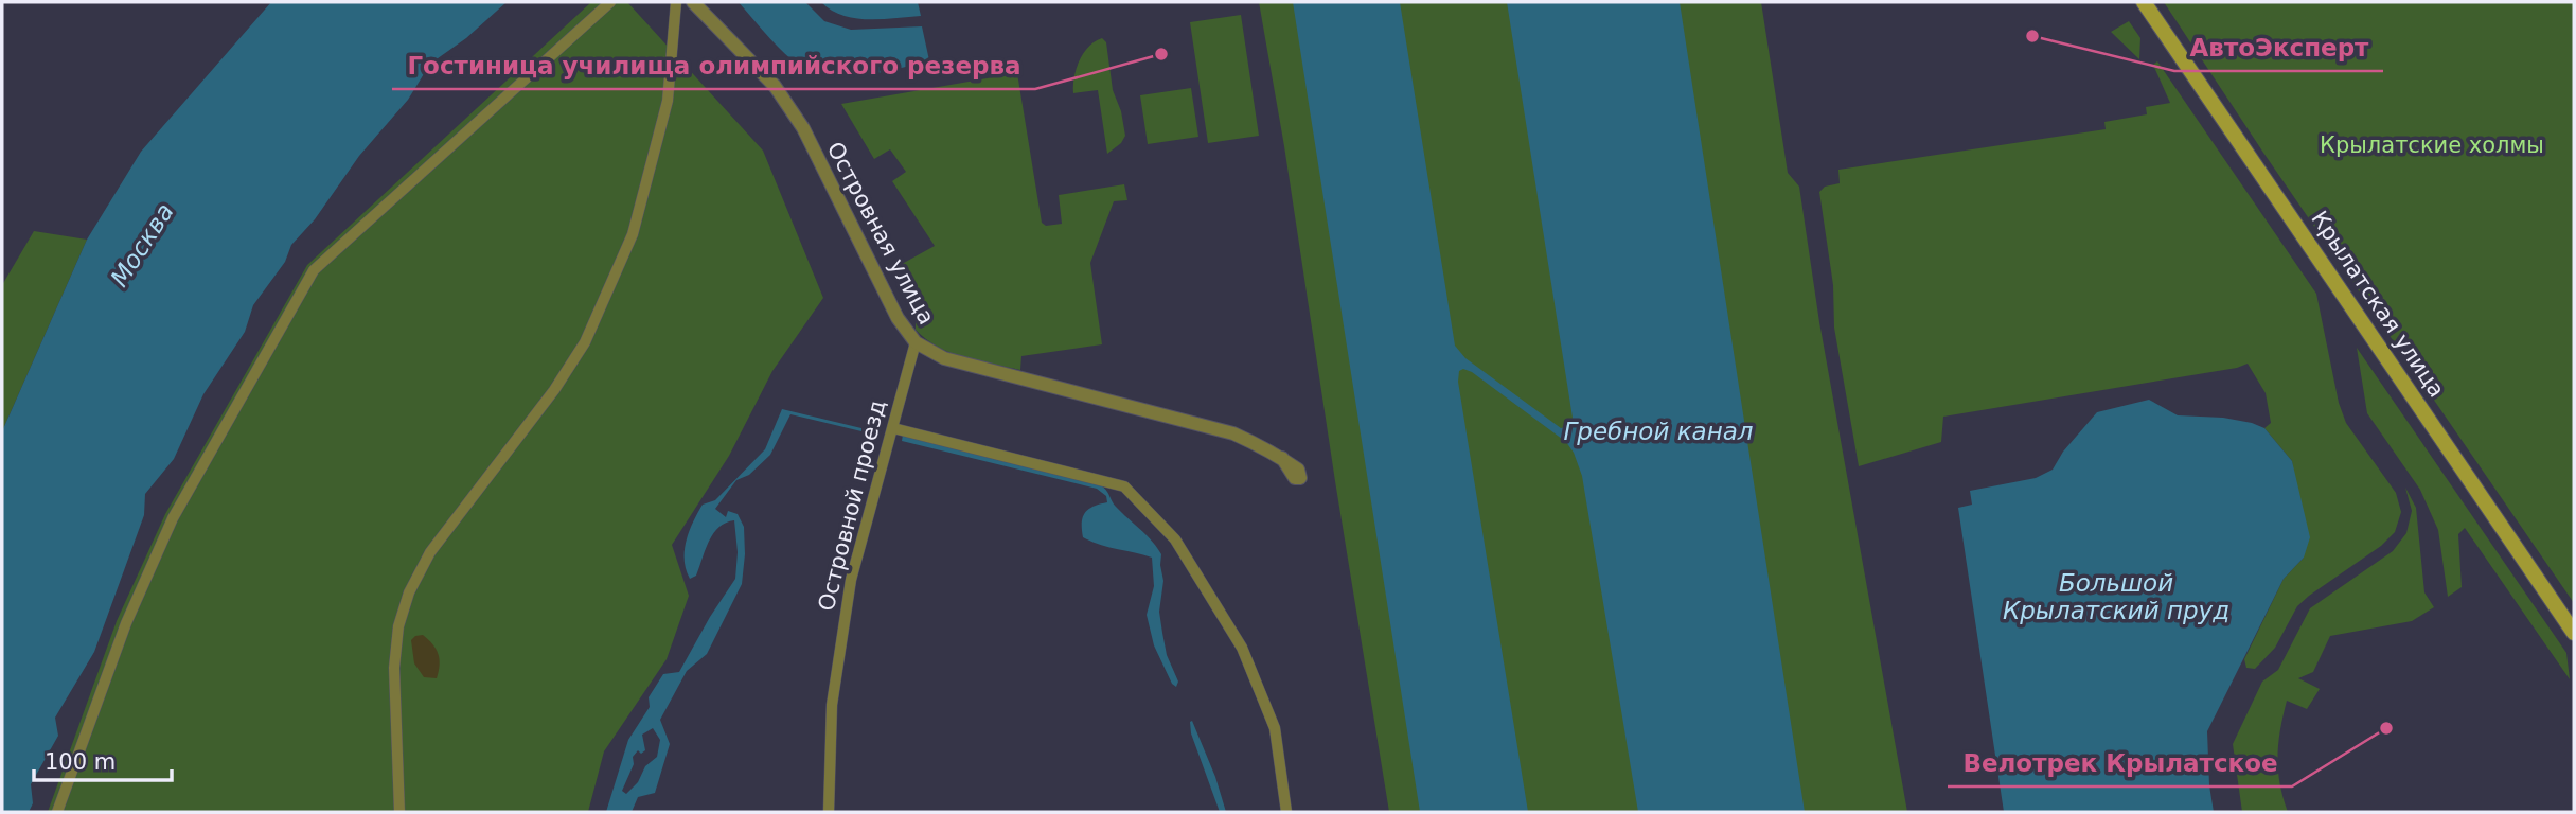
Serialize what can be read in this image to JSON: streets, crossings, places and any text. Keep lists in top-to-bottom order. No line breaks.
{"streets":{"main road":["Крылатская улица"],"street":["Островная улица","Островной проезд"]},"crossings":[["Островная улица","Островной проезд"]],"water":["Москва","Гребной канал","Большой Крылатский пруд"],"parks":["Крылатские холмы"],"places":["АвтоЭксперт","Гостиница училища олимпийского резерва","Велотрек Крылатское"],"scale_bar":"100 m"}
